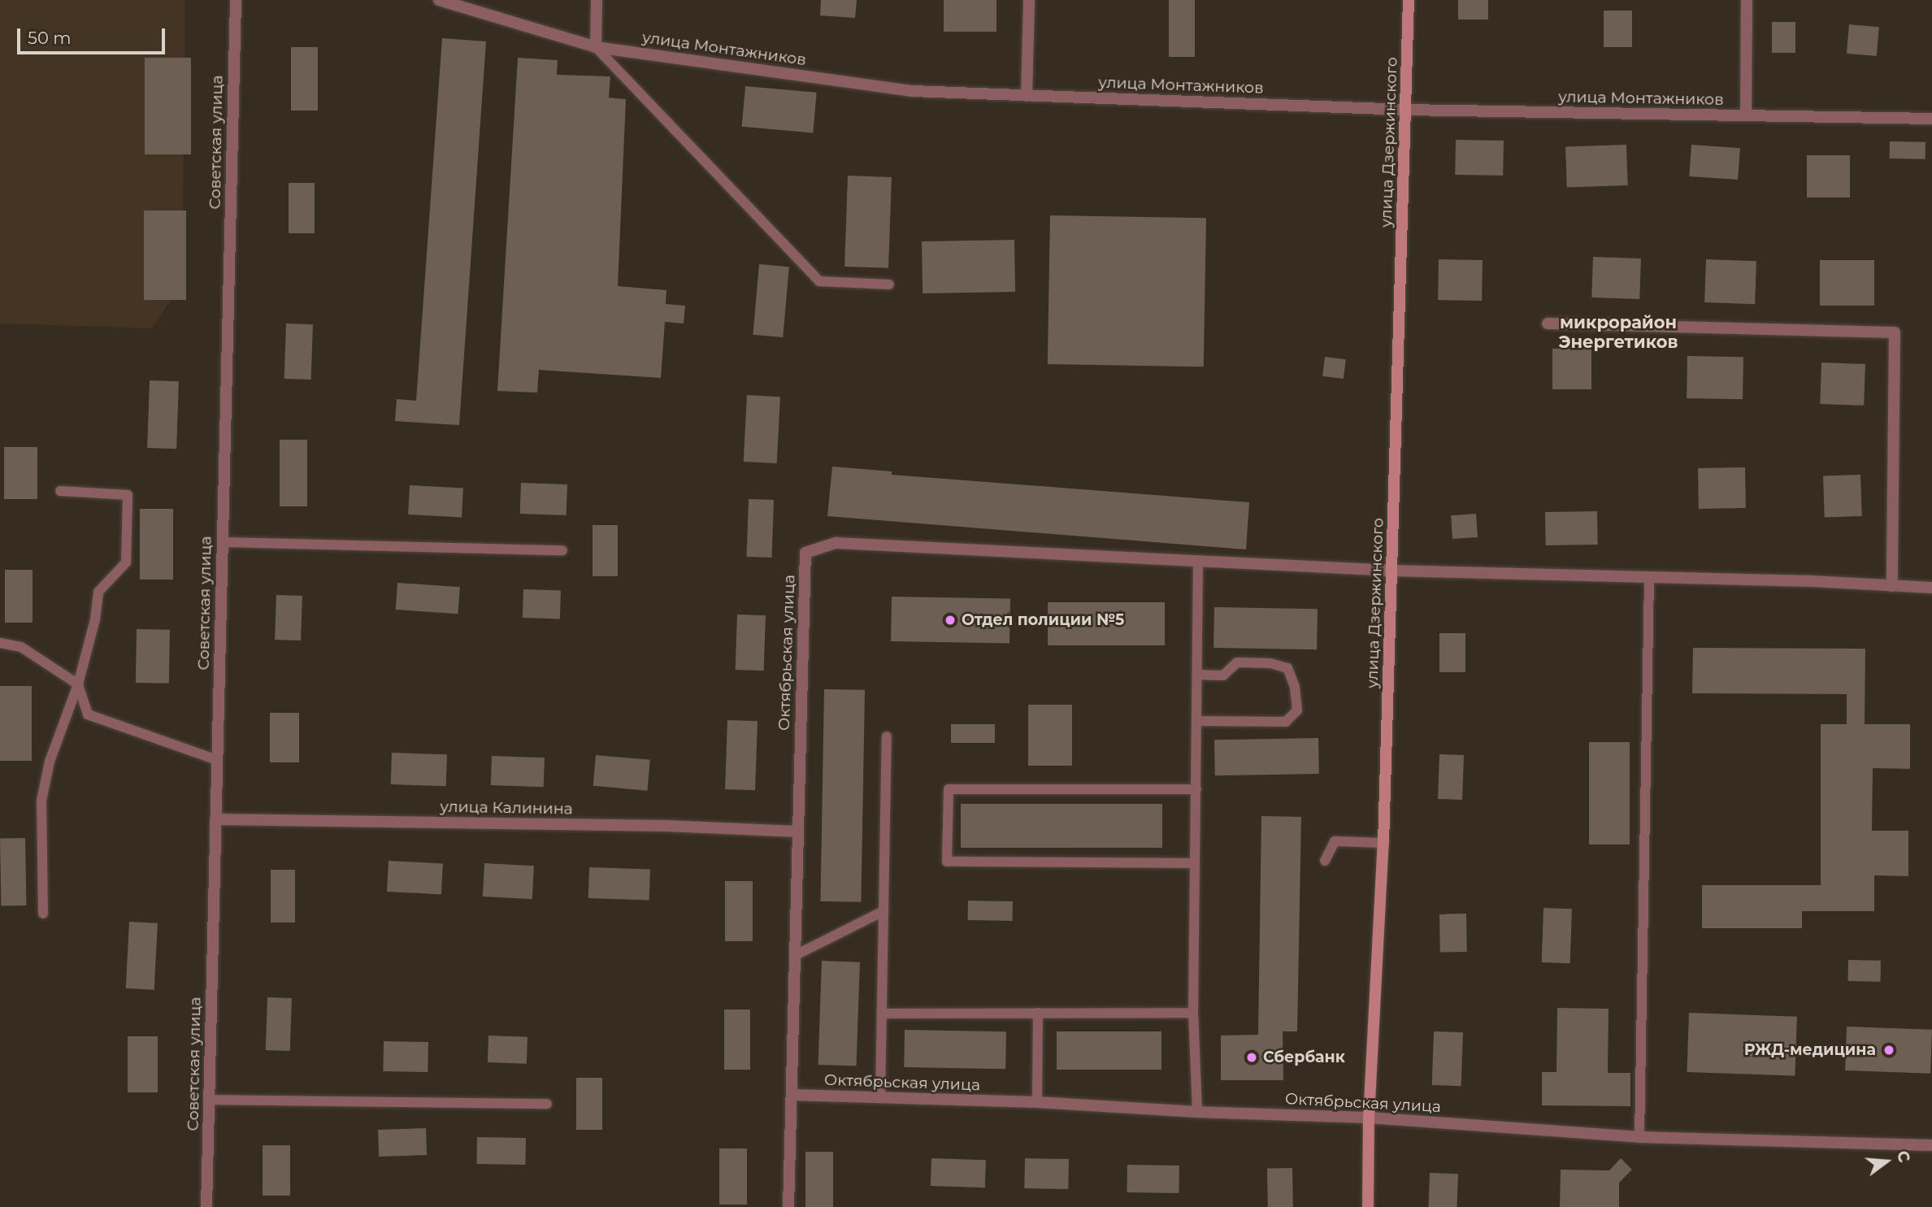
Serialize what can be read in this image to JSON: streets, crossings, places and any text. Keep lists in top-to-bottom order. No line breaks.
{"streets":{"street":["улица Монтажников","Советская улица","улица Дзержинского","Октябрьская улица","улица Калинина"]},"crossings":[["улица Монтажников","улица Дзержинского"],["Советская улица","улица Калинина"],["улица Дзержинского","Октябрьская улица"],["Октябрьская улица","улица Калинина"]],"districts":["микрорайон Энергетиков"],"places":["Отдел полиции №5","РЖД-медицина","Сбербанк"],"scale_bar":"50 m","north":"right"}
